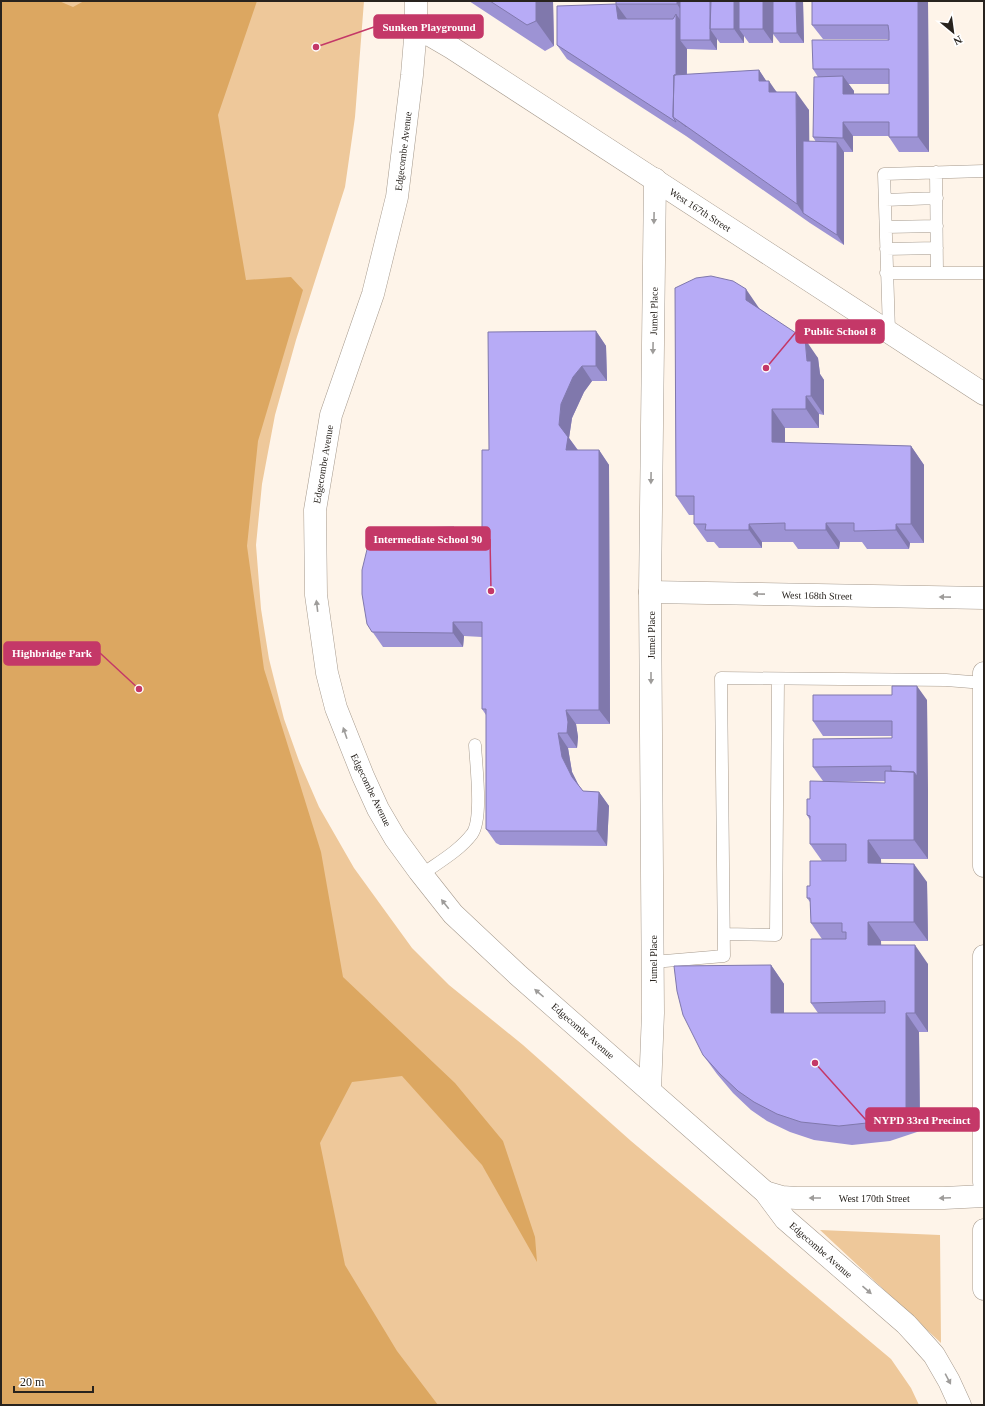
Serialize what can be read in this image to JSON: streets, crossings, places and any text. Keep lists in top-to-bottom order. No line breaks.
{"streets":{"street":["Edgecombe Avenue","West 167th Street","Jumel Place","West 168th Street","West 170th Street"]},"crossings":[["Edgecombe Avenue","West 167th Street"],["Edgecombe Avenue","Jumel Place"],["Edgecombe Avenue","West 170th Street"],["West 167th Street","Jumel Place"],["Jumel Place","West 168th Street"]],"one_way":["Jumel Place","West 168th Street","West 170th Street"],"places":["Sunken Playground","Public School 8","Intermediate School 90","Highbridge Park","NYPD 33rd Precinct"],"scale_bar":"20 m","north":"bottom right"}
